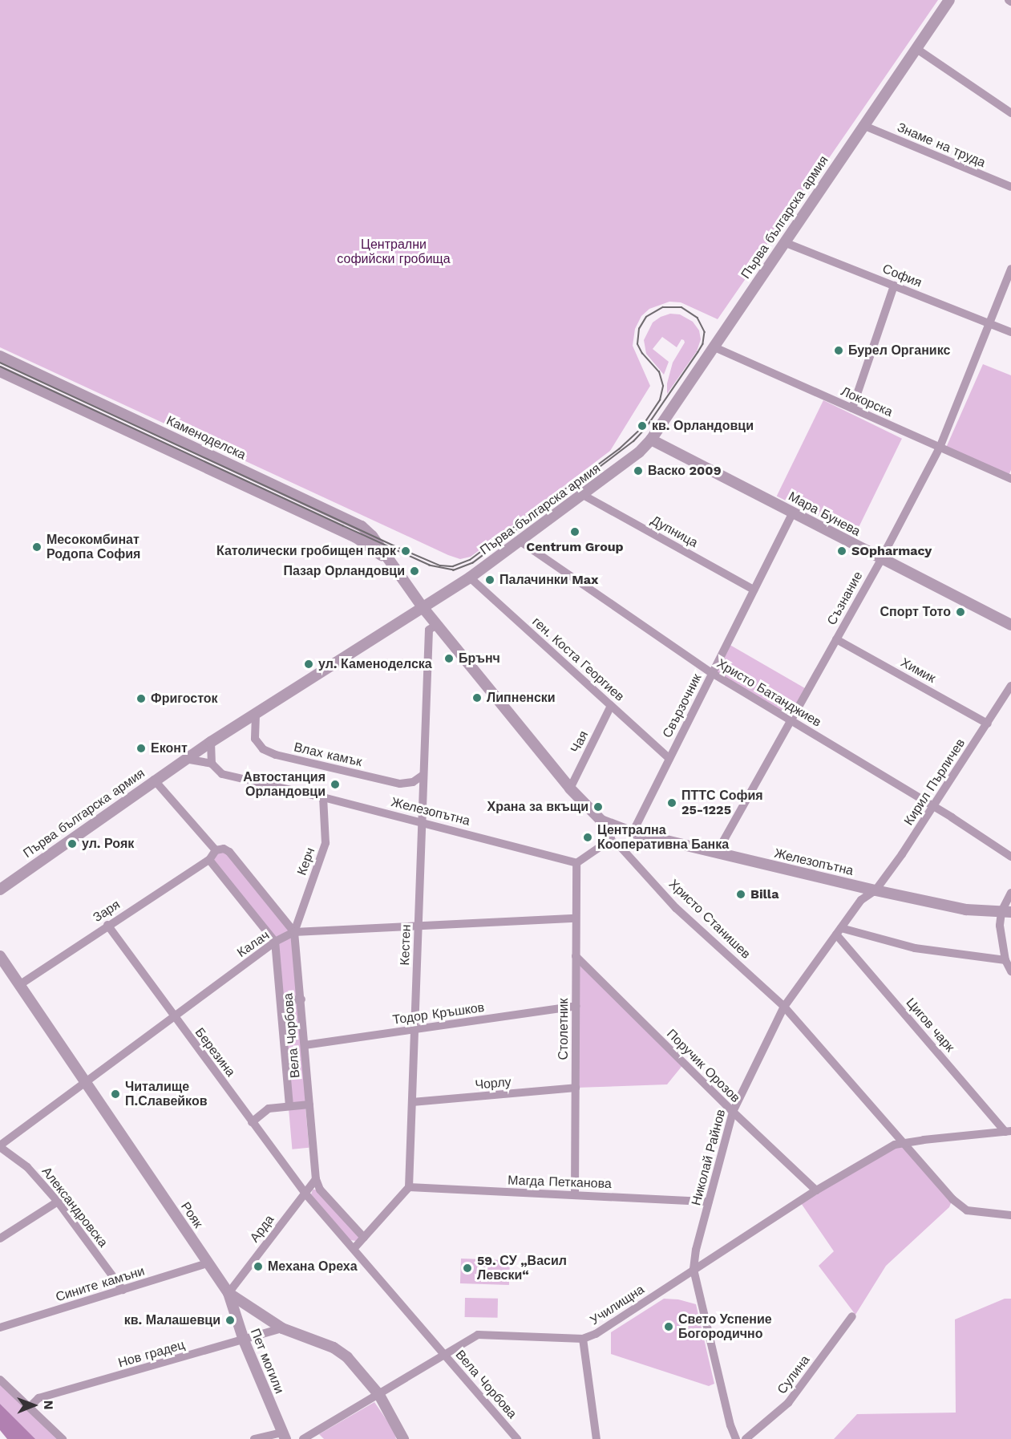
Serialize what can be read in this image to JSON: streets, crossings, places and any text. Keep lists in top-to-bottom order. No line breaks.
{"streets":{"street":["Знаме на труда","Първа българска армия","София","Локорска","Каменоделска","Мара Бунева","Дупница","Съзнание","ген. Коста Георгиев","Химик","Христо Батанджиев","Свързочник","Чая","Влах камък","Кирил Пърличев","Железопътна","Керч","Заря","Христо Станишев","Калач","Кестен","Тодор Кръшков","Цигов чарк","Столетник","Вела Чорбова","Березина","Поручик Орозов","Чорлу","Николай Райнов","Магда Петканова","Александровска","Рояк","Арда","Сините камъни","Училищна","Нов градец","Пет могили","Сулина"]},"crossings":[["Знаме на труда","Първа българска армия"],["Първа българска армия","София"],["Първа българска армия","Локорска"],["Първа българска армия","Каменоделска"],["Първа българска армия","Мара Бунева"],["Първа българска армия","Дупница"],["Първа българска армия","ген. Коста Георгиев"],["Първа българска армия","Христо Батанджиев"],["Първа българска армия","Влах камък"],["София","Съзнание"],["Локорска","Съзнание"],["Мара Бунева","Съзнание"],["Мара Бунева","Свързочник"],["Дупница","Свързочник"],["Съзнание","Химик"],["Съзнание","Христо Батанджиев"],["Съзнание","Железопътна"],["ген. Коста Георгиев","Свързочник"],["ген. Коста Георгиев","Чая"],["Химик","Кирил Пърличев"],["Христо Батанджиев","Свързочник"],["Христо Батанджиев","Кирил Пърличев"],["Свързочник","Железопътна"],["Влах камък","Кестен"],["Кирил Пърличев","Железопътна"],["Кирил Пърличев","Николай Райнов"],["Железопътна","Керч"],["Железопътна","Кестен"],["Железопътна","Столетник"],["Железопътна","Николай Райнов"],["Керч","Калач"],["Керч","Вела Чорбова"],["Заря","Березина"],["Заря","Рояк"],["Христо Станишев","Николай Райнов"],["Христо Станишев","Училищна"],["Калач","Кестен"],["Калач","Столетник"],["Калач","Вела Чорбова"],["Калач","Березина"],["Калач","Александровска"],["Калач","Рояк"],["Кестен","Тодор Кръшков"],["Кестен","Чорлу"],["Кестен","Магда Петканова"],["Тодор Кръшков","Столетник"],["Тодор Кръшков","Вела Чорбова"],["Цигов чарк","Николай Райнов"],["Столетник","Поручик Орозов"],["Столетник","Чорлу"],["Столетник","Магда Петканова"],["Вела Чорбова","Березина"],["Вела Чорбова","Арда"],["Вела Чорбова","Училищна"],["Березина","Арда"],["Поручик Орозов","Николай Райнов"],["Поручик Орозов","Училищна"],["Николай Райнов","Магда Петканова"],["Николай Райнов","Училищна"],["Александровска","Сините камъни"],["Рояк","Арда"],["Рояк","Сините камъни"],["Рояк","Училищна"],["Рояк","Нов градец"],["Рояк","Пет могили"],["Арда","Пет могили"],["Нов градец","Пет могили"]],"parks":["Централни софийски гробища"],"places":["Бурел Органикс","кв. Орландовци","Васко 2009","Centrum Group","Месокомбинат Родопа София","Католически гробищен парк","SOpharmacy","Пазар Орландовци","Палачинки Max","Спорт Тото","Брънч","ул. Каменоделска","Липненски","Фригосток","Еконт","Автостанция Орландовци","ПТТС София 25-1225","Храна за вкъщи","Централна Кооперативна Банка","ул. Рояк","Billa","Читалище П.Славейков","Механа Ореха","59. СУ „Васил Левски“","кв. Малашевци","Свето Успение Богородично"],"north":"right"}
